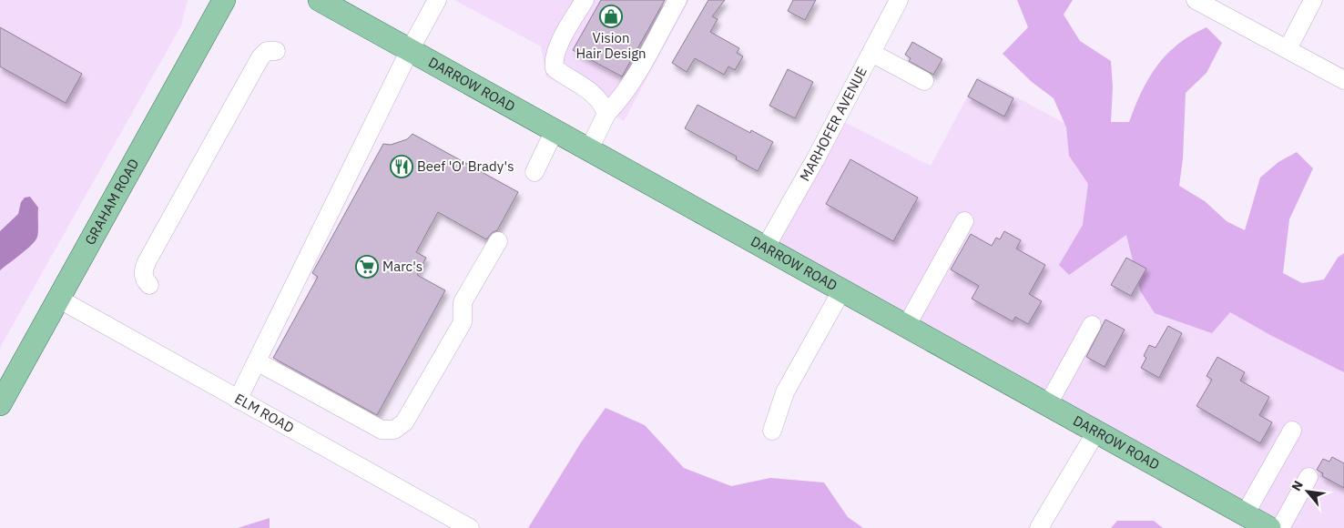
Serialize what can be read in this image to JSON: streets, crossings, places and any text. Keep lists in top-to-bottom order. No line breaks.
{"streets":{"main road":["DARROW ROAD","GRAHAM ROAD"],"street":["MARHOFER AVENUE","ELM ROAD"]},"crossings":[["DARROW ROAD","MARHOFER AVENUE"],["GRAHAM ROAD","ELM ROAD"]],"places":{"shop":["Vision Hair Design"],"restaurant":["Beef 'O' Brady's"],"supermarket":["Marc's"]},"north":"top left"}
